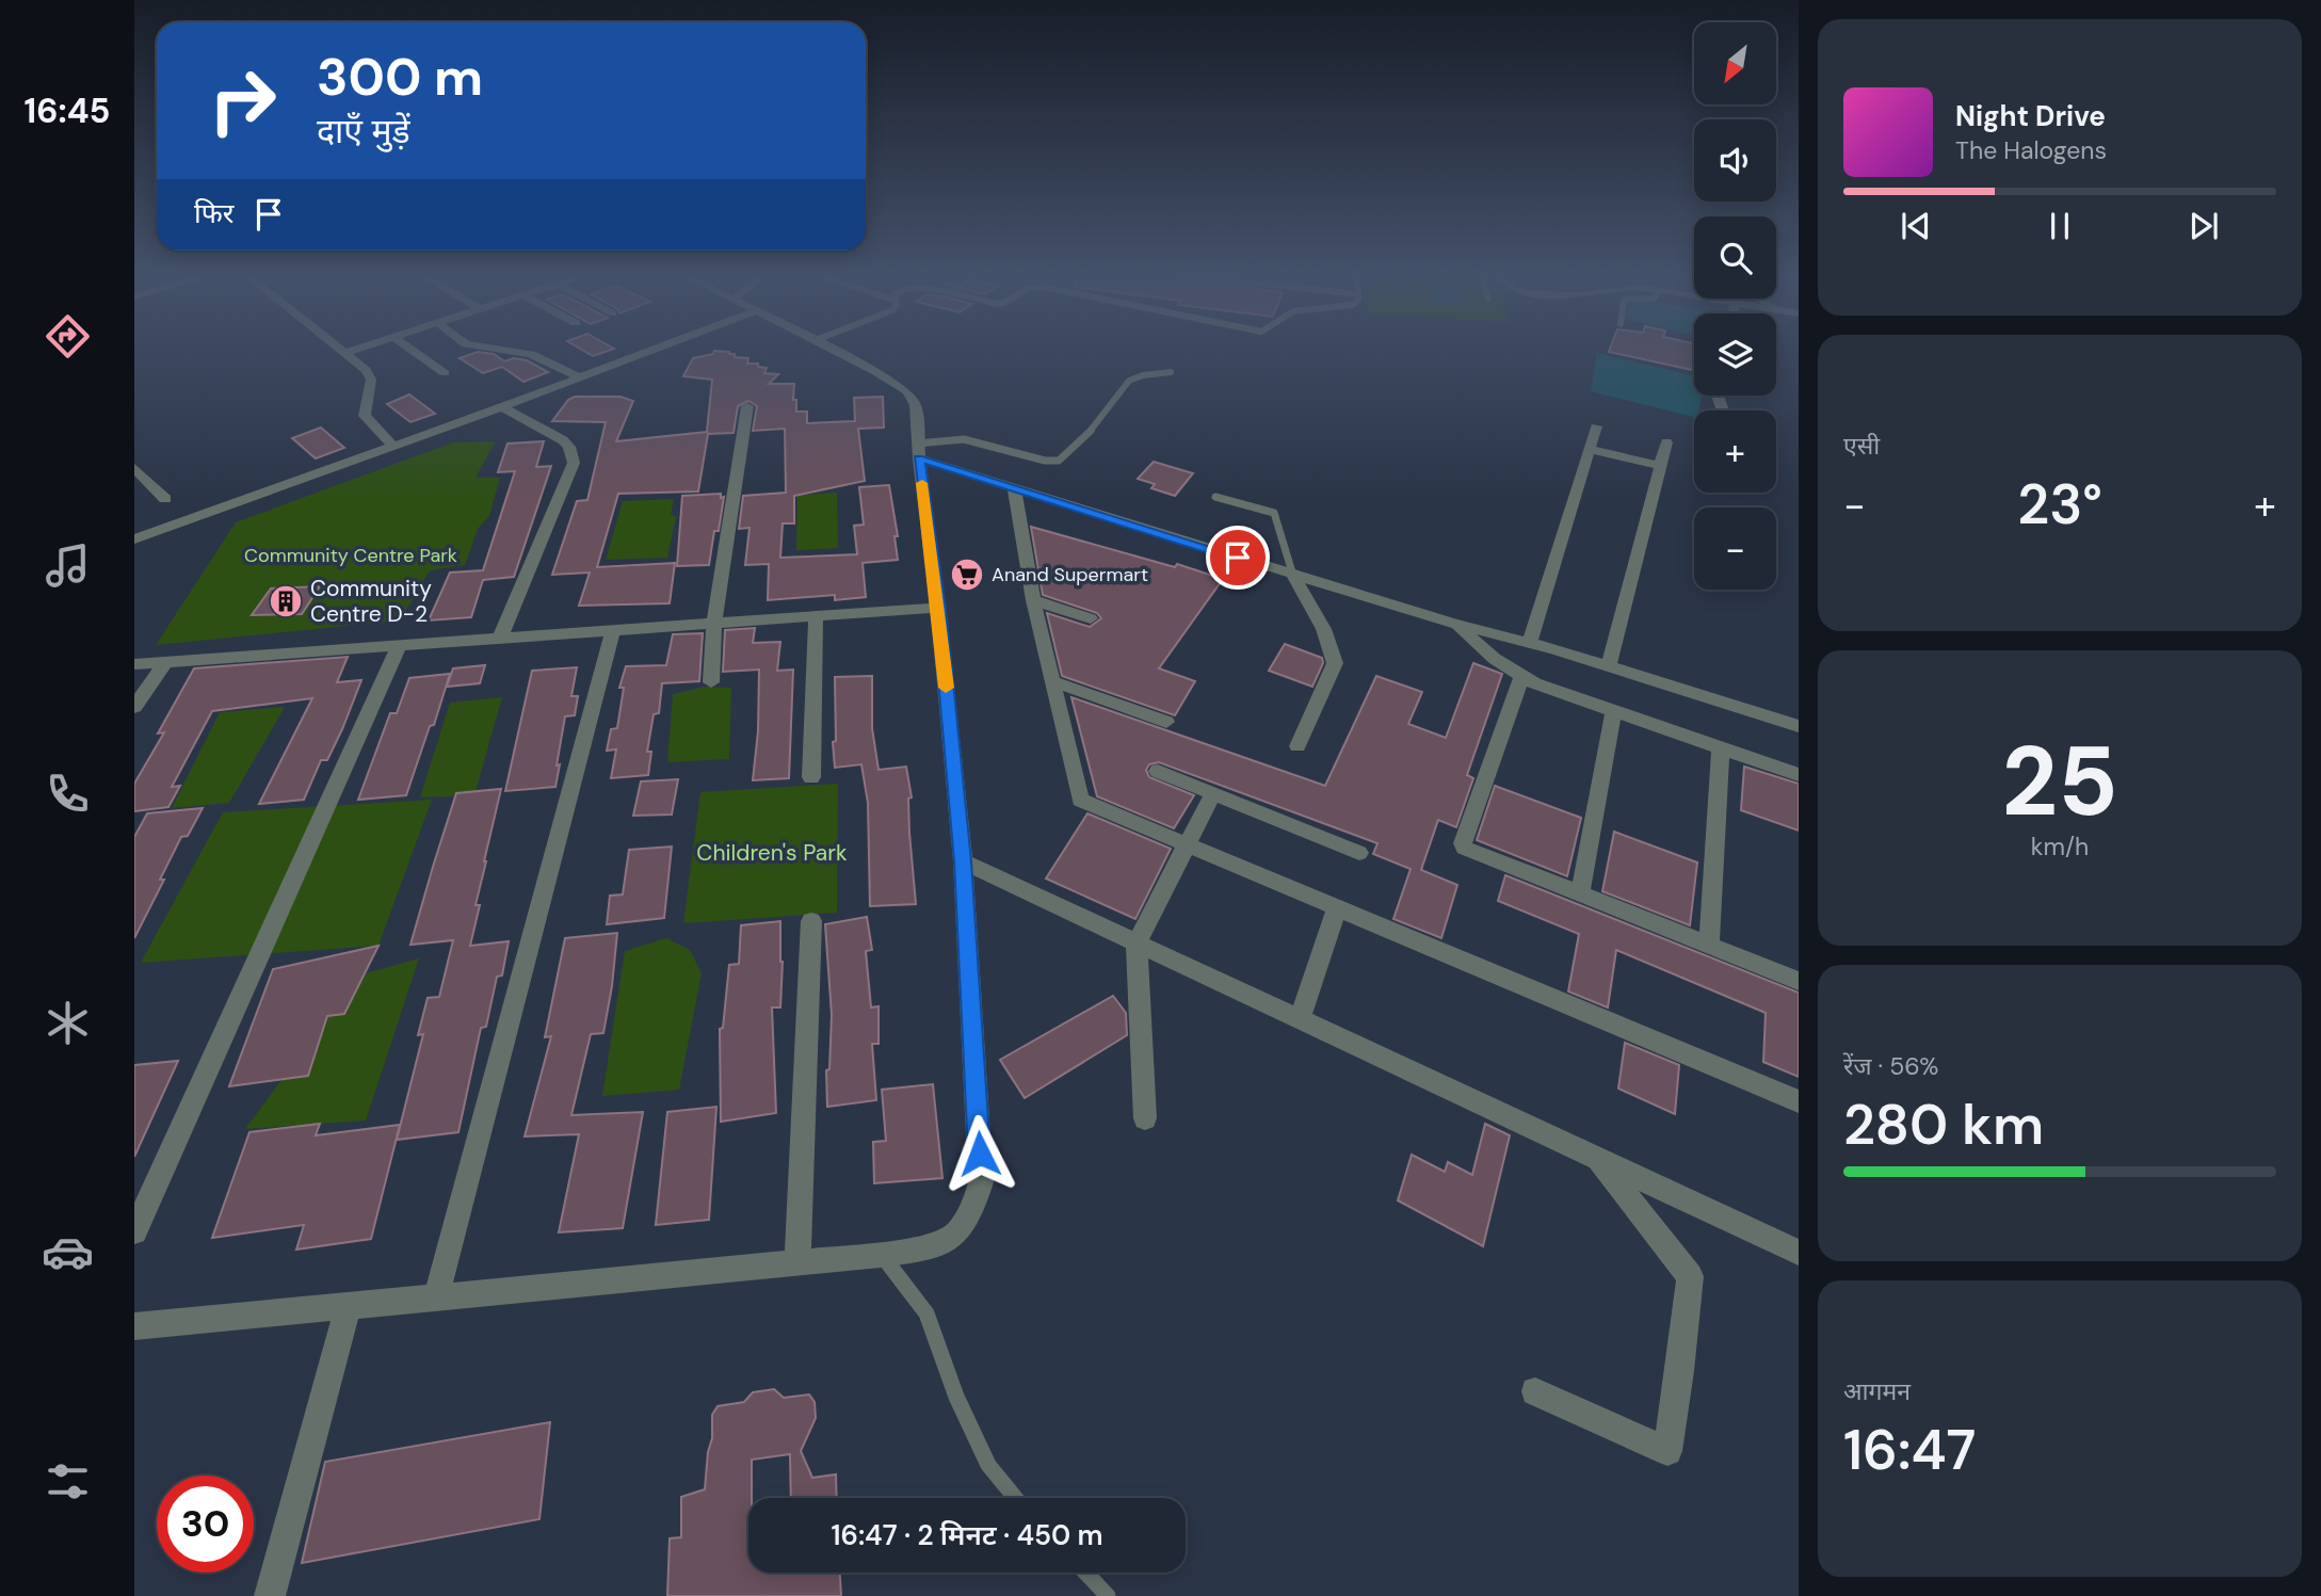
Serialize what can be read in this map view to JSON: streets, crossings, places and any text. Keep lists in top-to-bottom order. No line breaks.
{"parks":["Community Centre Park","Children's Park"],"places":{"supermarket":["Anand Supermart"],"building":["Community Centre D-2"]},"north":"bottom left","page":{"tabs":"16:45","map_buttons":["+","−"],"turn":["300 m","दाएँ मुड़ें"],"song":["Night Drive","The Halogens"],"then":"फिर","tile":["एसी",["25","km/h"],["रेंज · 56%","280 km"],["आगमन","16:47"]],"heat":["−","23°","+"],"limit":"30","trip":"16:47 · 2 मिनट · 450 m"}}
